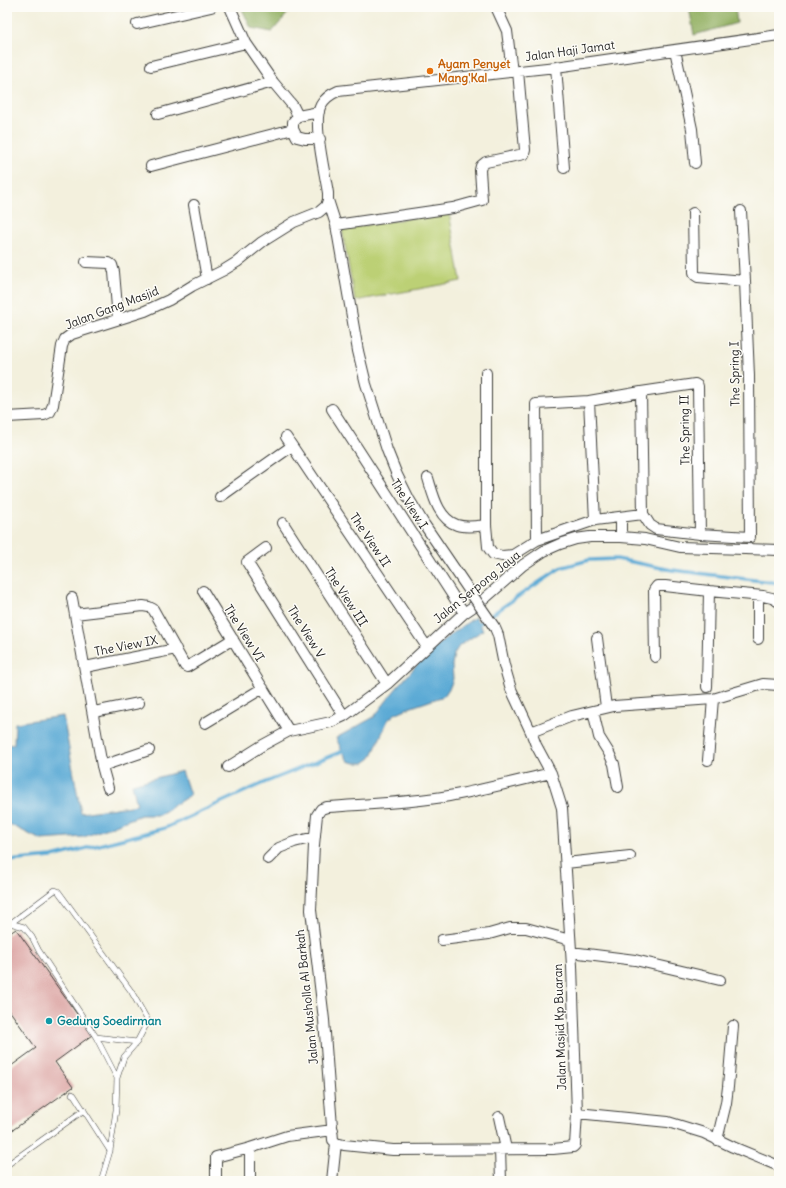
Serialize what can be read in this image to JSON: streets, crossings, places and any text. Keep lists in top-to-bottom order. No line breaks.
{"streets":{"street":["Jalan Haji Jamat","Jalan Gang Masjid","The Spring I","The Spring II","The View I","The View II","Jalan Serpong Jaya","The View III","The View V","The View VI","The View IX","Jalan Musholla Al Barkah","Jalan Masjid Kp Buaran"]},"crossings":[["Jalan Gang Masjid","Jalan Masjid Kp Buaran"],["The Spring I","The Spring II"],["The View I","Jalan Serpong Jaya"],["The View II","Jalan Serpong Jaya"],["Jalan Serpong Jaya","The View III"],["Jalan Serpong Jaya","The View V"],["Jalan Serpong Jaya","The View VI"],["The View VI","The View IX"],["Jalan Musholla Al Barkah","Jalan Masjid Kp Buaran"]],"places":["Ayam Penyet Mang'Kal","Gedung Soedirman"]}
